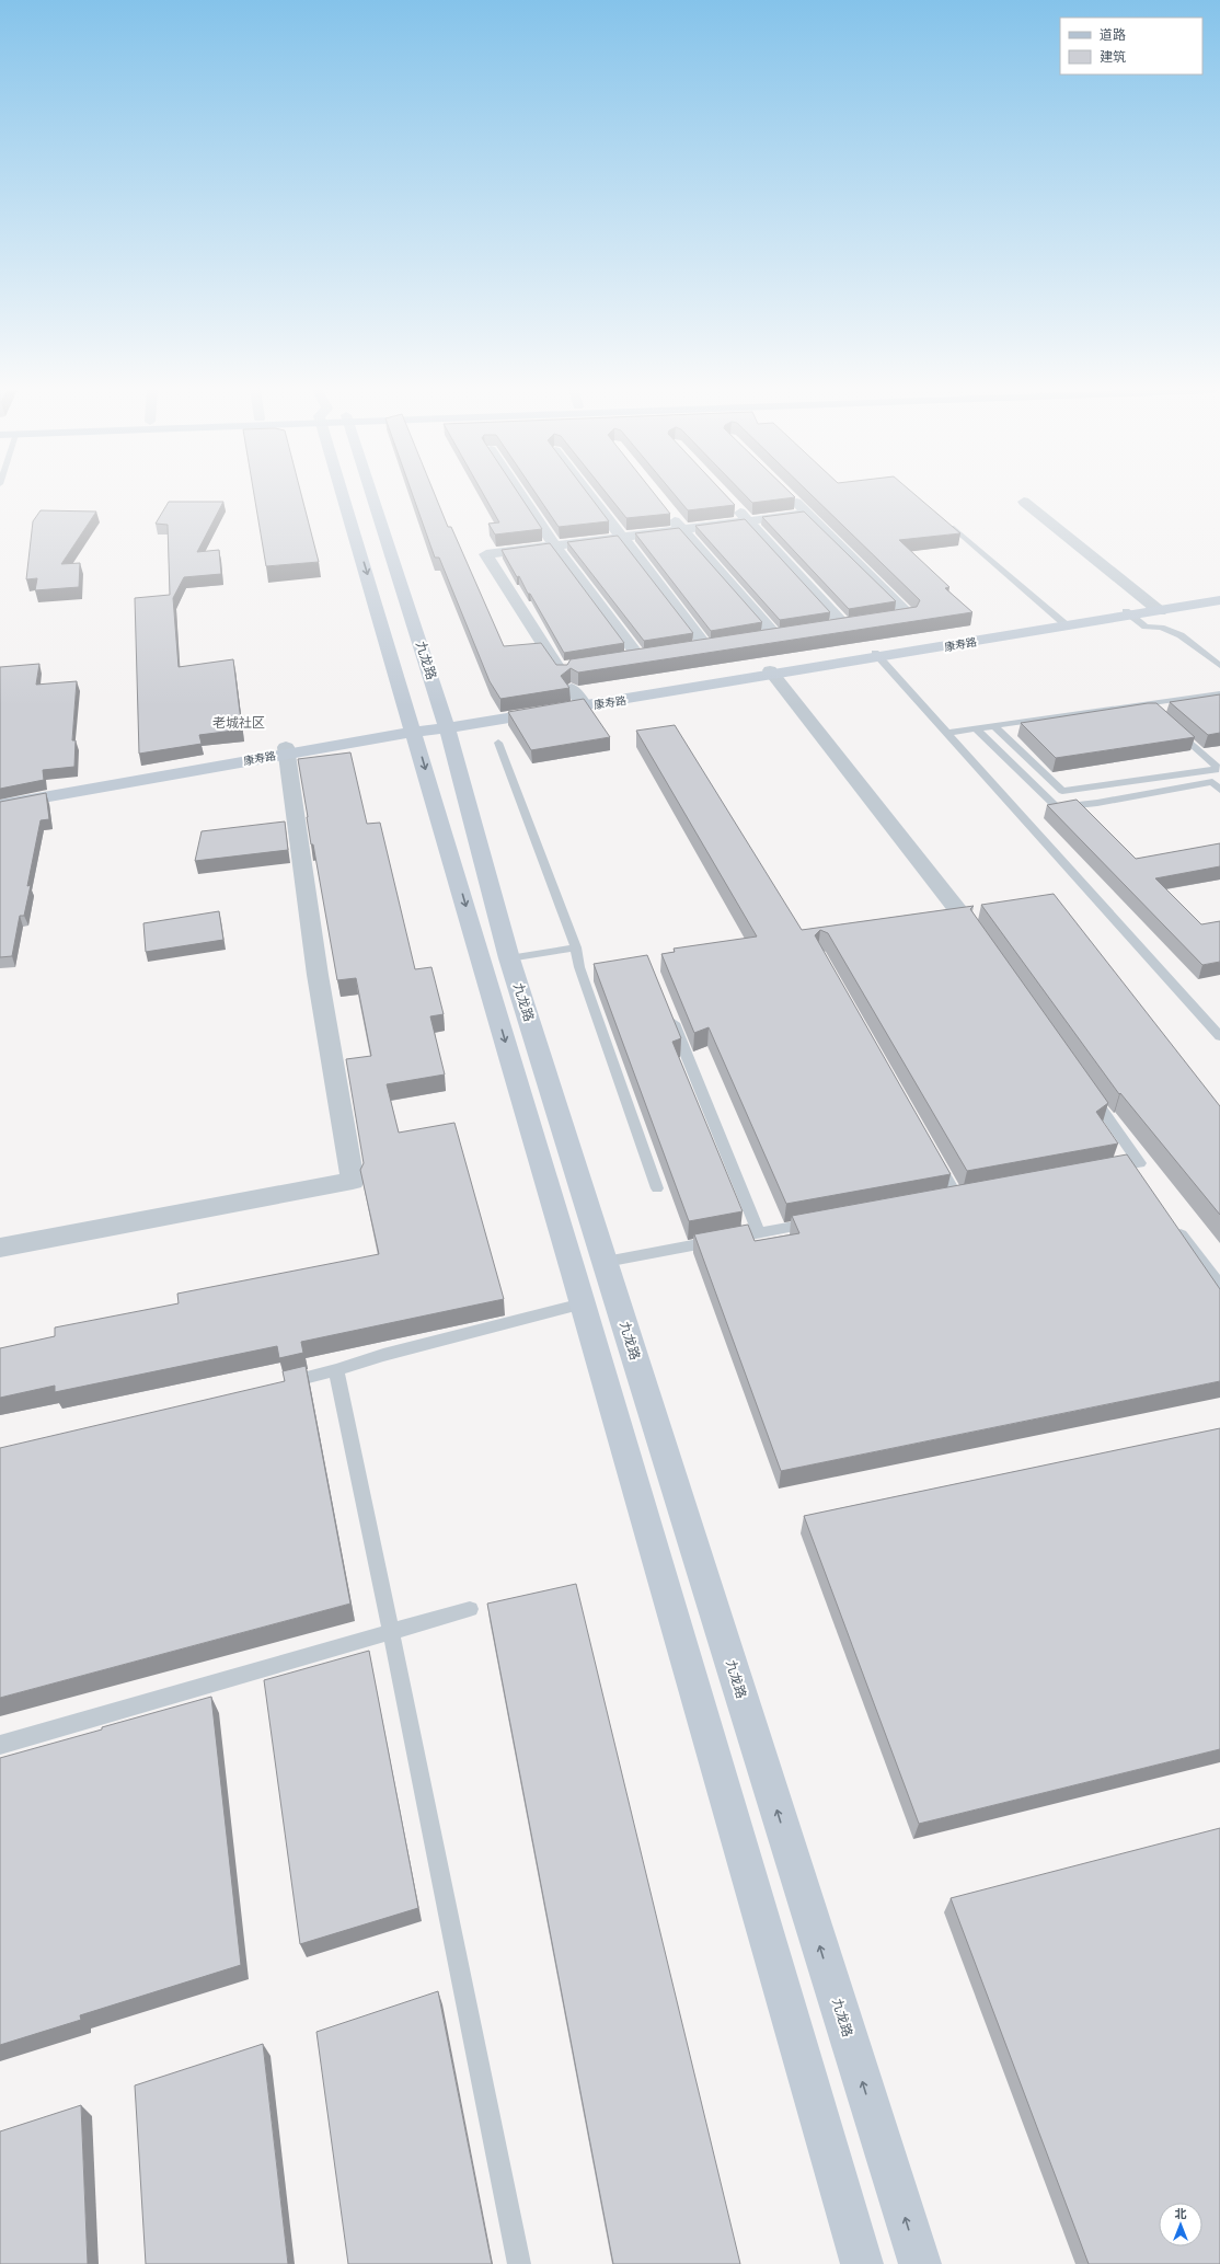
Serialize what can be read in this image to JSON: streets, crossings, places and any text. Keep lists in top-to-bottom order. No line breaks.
{"streets":{"main road":["康寿路","九龙路"]},"crossings":[["康寿路","九龙路"]],"districts":["老城社区"],"legend":["道路","建筑"],"north":"top"}
